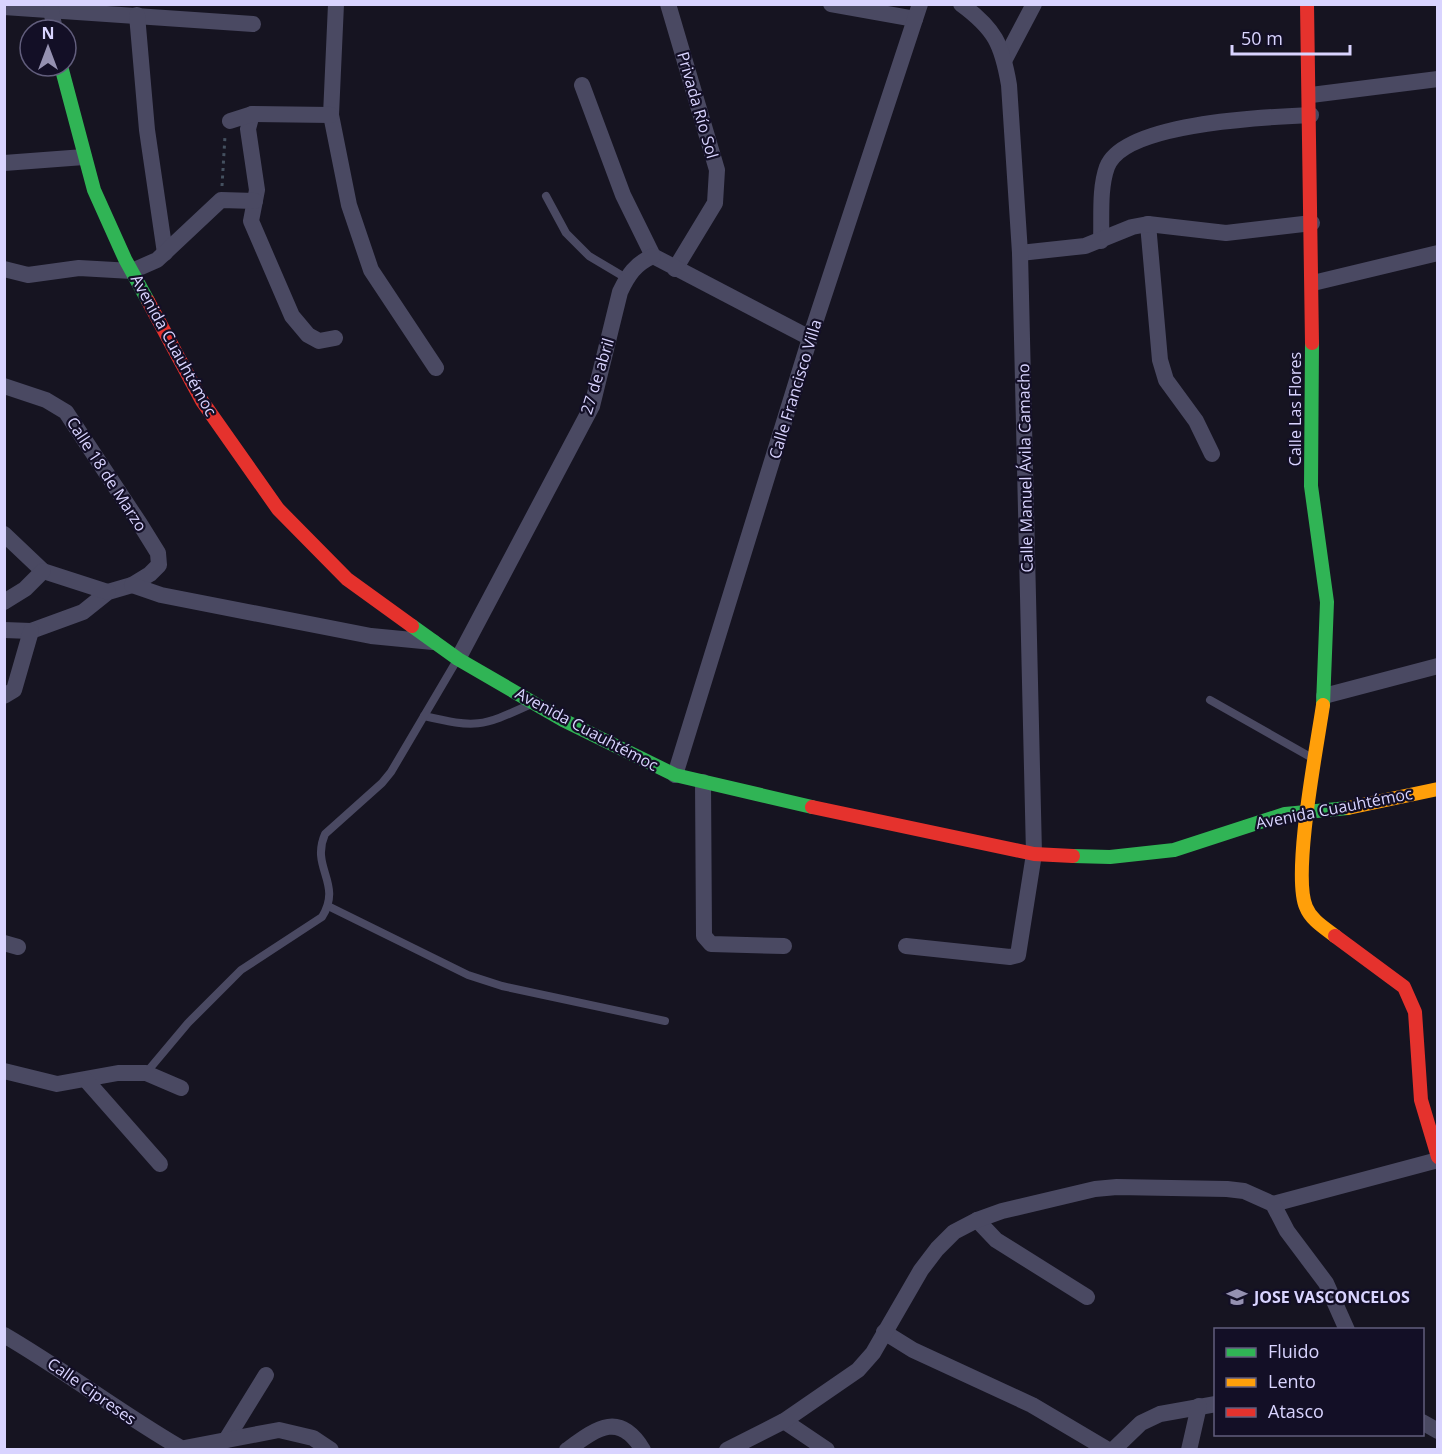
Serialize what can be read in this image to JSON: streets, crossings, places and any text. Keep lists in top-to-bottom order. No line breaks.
{"streets":{"street":["Privada Río Sol","Avenida Cuauhtémoc","27 de abril","Calle Francisco Villa","Calle Las Flores","Calle Manuel Ávila Camacho","Calle 18 de Marzo","Calle Cipreses"]},"crossings":[["Avenida Cuauhtémoc","27 de abril"],["Avenida Cuauhtémoc","Calle Francisco Villa"],["Avenida Cuauhtémoc","Calle Las Flores"],["Avenida Cuauhtémoc","Calle Manuel Ávila Camacho"]],"places":{"school or university":["JOSE VASCONCELOS"]},"legend":["Fluido","Lento","Atasco"],"scale_bar":"50 m","north":"top"}
